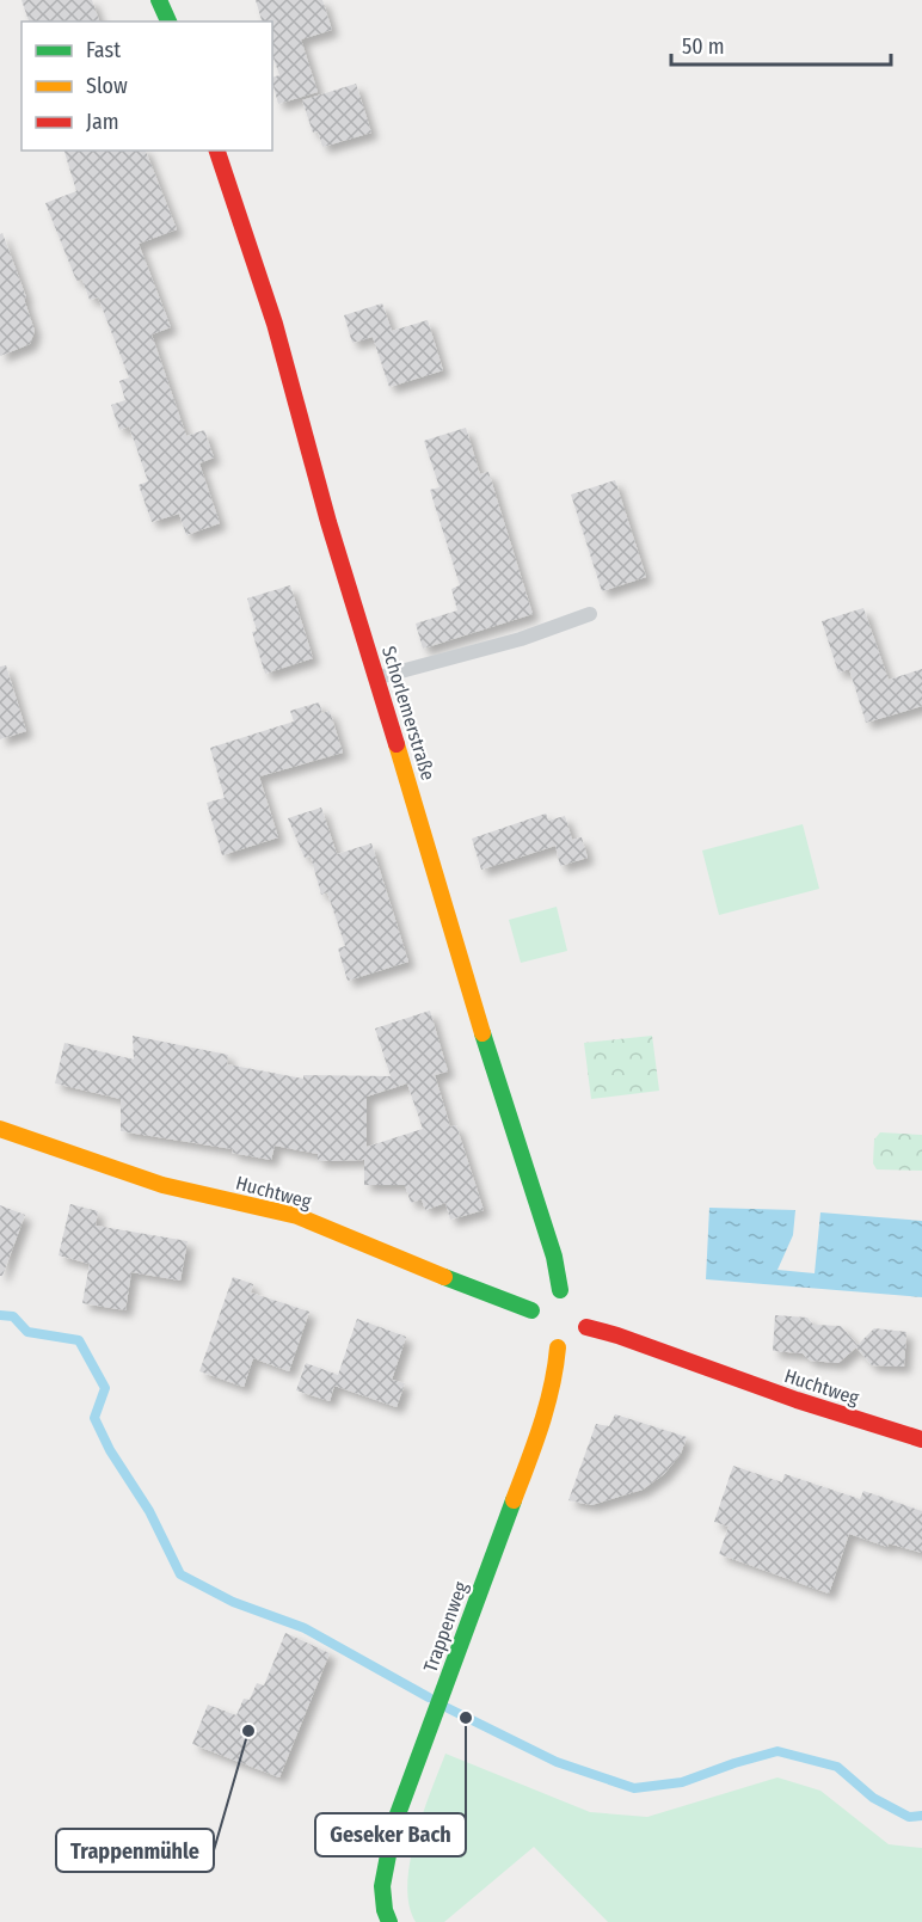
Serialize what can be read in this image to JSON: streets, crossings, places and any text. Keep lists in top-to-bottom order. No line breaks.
{"streets":{"street":["Schorlemerstraße","Huchtweg","Trappenweg"]},"crossings":[["Schorlemerstraße","Huchtweg"],["Huchtweg","Trappenweg"]],"places":["Geseker Bach","Trappenmühle"],"legend":["Fast","Slow","Jam"],"scale_bar":"50 m"}
